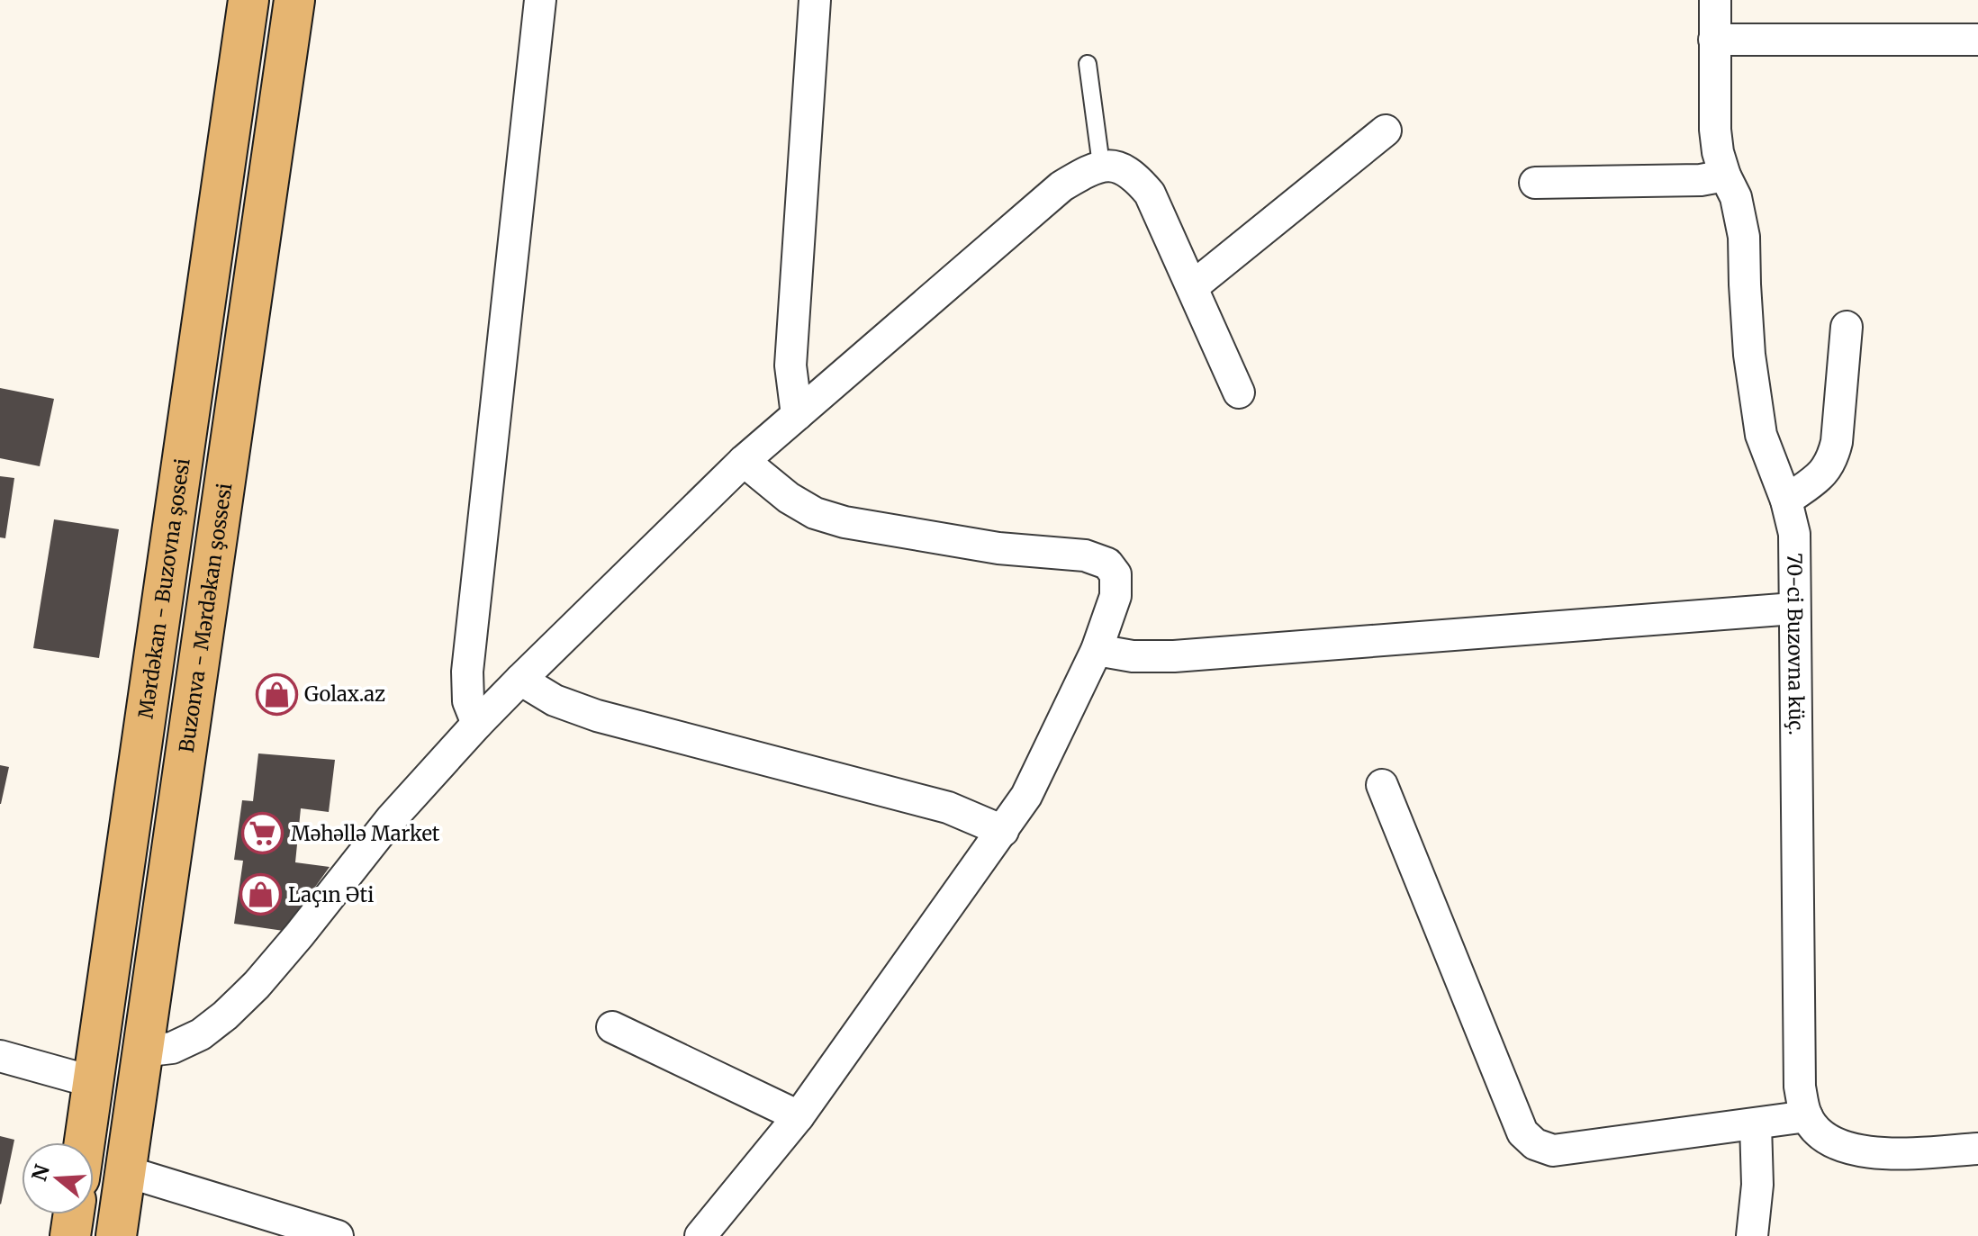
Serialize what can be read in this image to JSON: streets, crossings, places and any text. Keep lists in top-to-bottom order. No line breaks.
{"streets":{"main road":["Mərdəkan - Buzovna şosesi","Buzonva - Mərdəkan şossesi"],"street":["70-ci Buzovna küç."]},"places":{"shop":["Golax.az","Laçın Əti"],"supermarket":["Məhəllə Market"]},"north":"left"}
